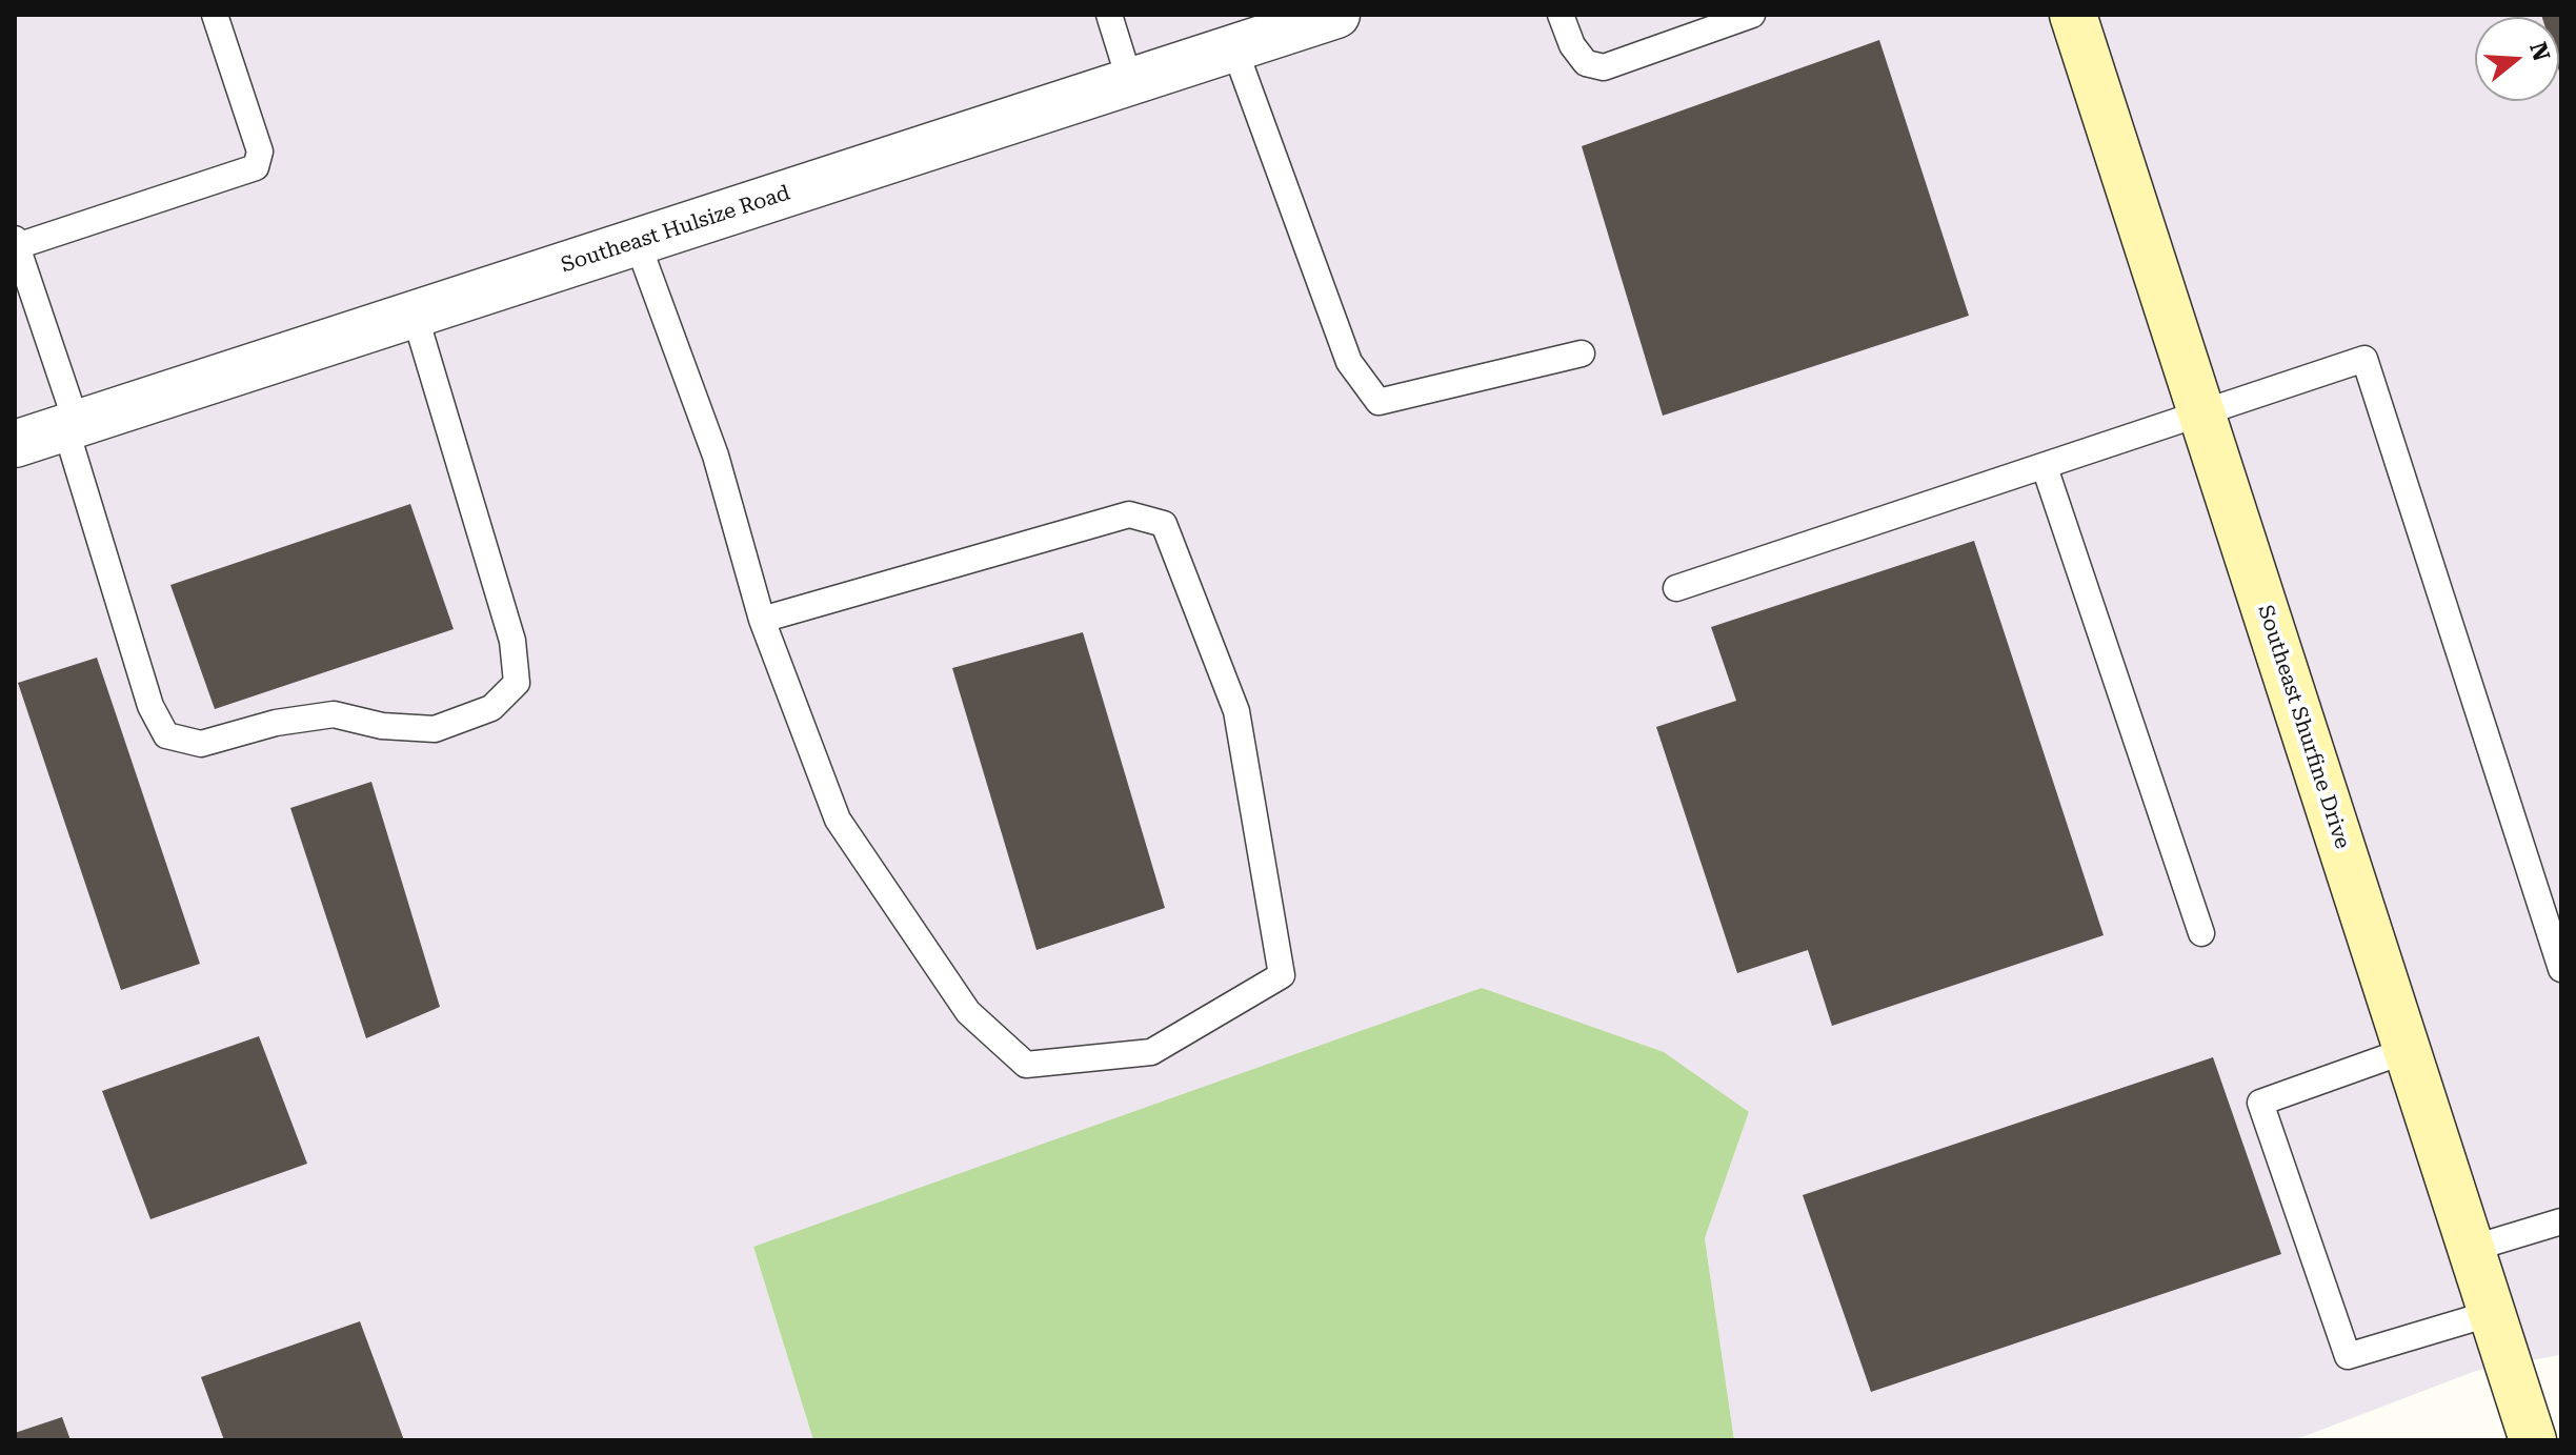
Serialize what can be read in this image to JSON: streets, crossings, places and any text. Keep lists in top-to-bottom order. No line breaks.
{"streets":{"street":["Southeast Hulsize Road","Southeast Shurfine Drive"]},"north":"right"}
